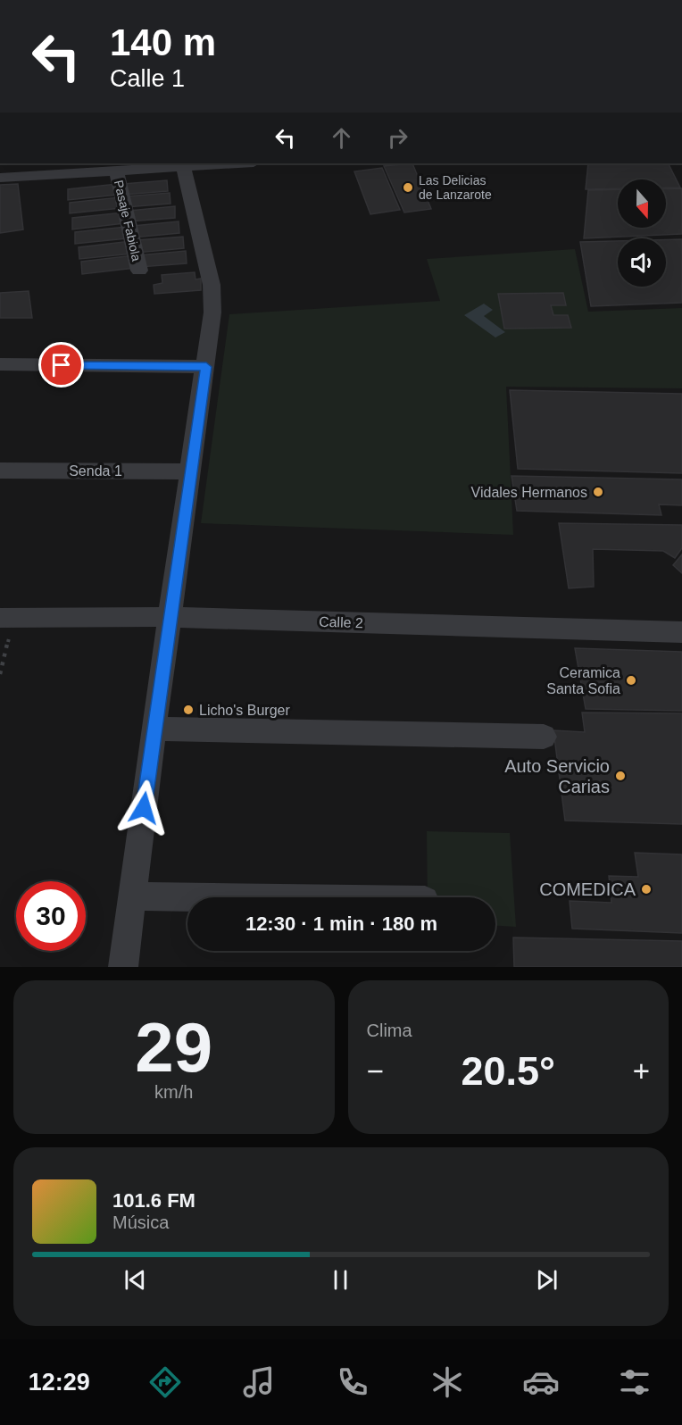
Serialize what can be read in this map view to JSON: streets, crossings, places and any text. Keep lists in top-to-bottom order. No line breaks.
{"streets":{"street":["Pasaje Fabiola","Senda 1","Calle 2"]},"places":["Las Delicias de Lanzarote","Vidales Hermanos","Ceramica Santa Sofia","Licho's Burger","Auto Servicio Carias","COMEDICA"],"north":"bottom","page":{"turn":["140 m","Calle 1"],"limit":"30","trip":"12:30 · 1 min · 180 m","tile":[["29","km/h"],"Clima"],"heat":["−","20.5°","+"],"song":["101.6 FM","Música"],"tabs":"12:29"}}
